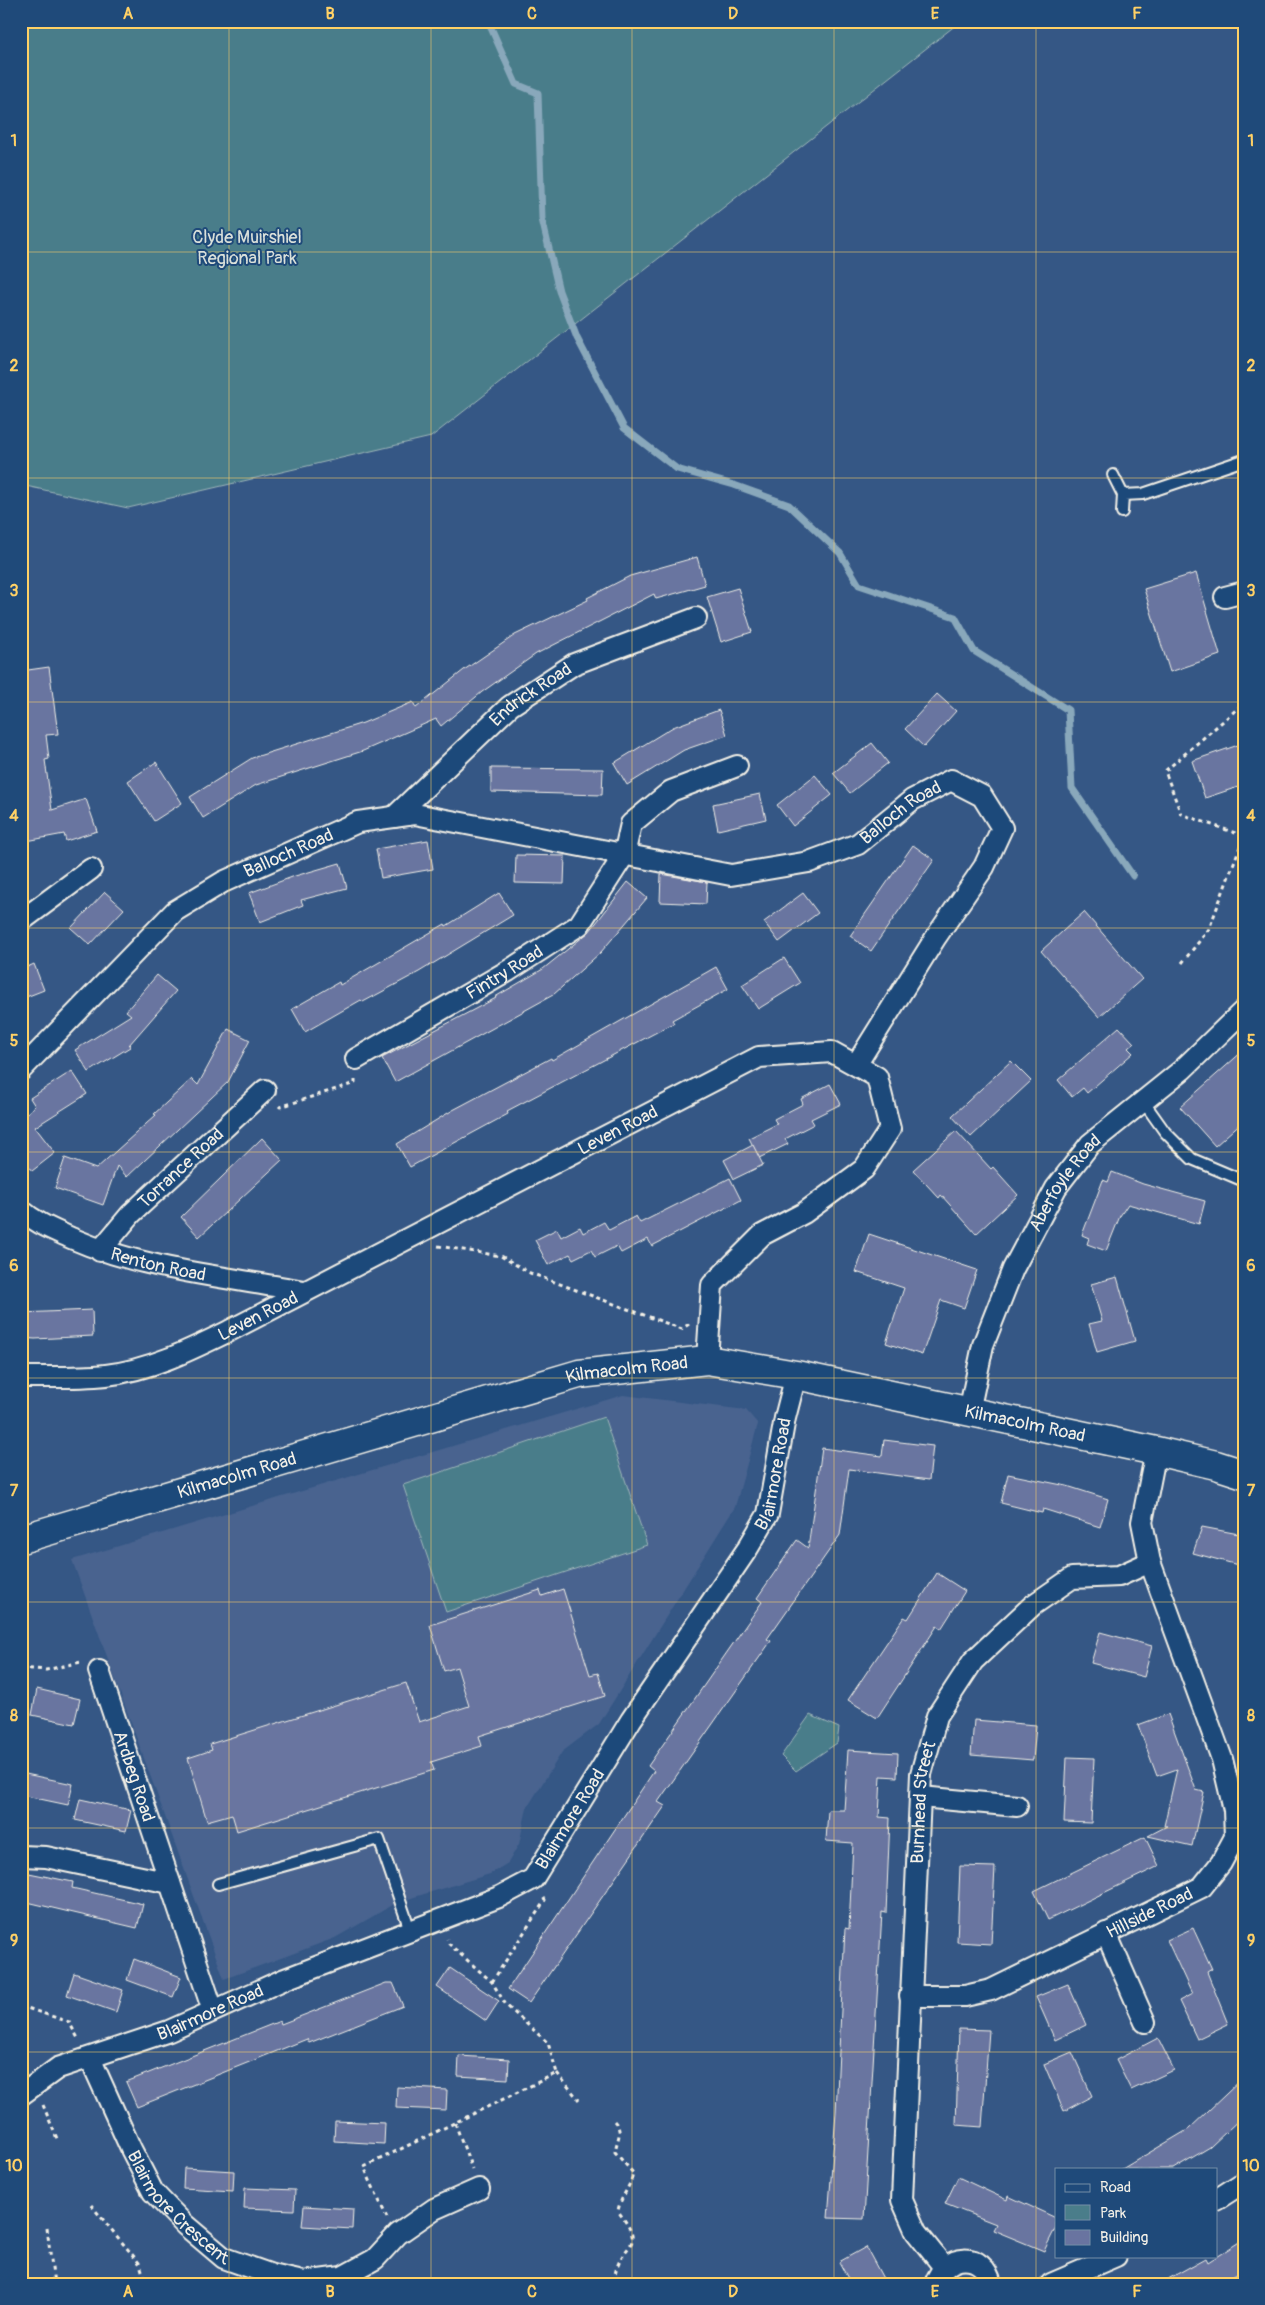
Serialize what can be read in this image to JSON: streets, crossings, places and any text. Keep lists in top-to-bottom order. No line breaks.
{"streets":{"main road":["Kilmacolm Road"],"street":["Endrick Road","Balloch Road","Fintry Road","Leven Road","Torrance Road","Aberfoyle Road","Renton Road","Blairmore Road","Ardbeg Road","Burnhead Street","Hillside Road","Blairmore Crescent"]},"crossings":[["Endrick Road","Balloch Road"],["Balloch Road","Fintry Road"],["Balloch Road","Leven Road"],["Leven Road","Renton Road"],["Leven Road","Kilmacolm Road"],["Torrance Road","Renton Road"],["Aberfoyle Road","Kilmacolm Road"],["Kilmacolm Road","Blairmore Road"],["Blairmore Road","Ardbeg Road"],["Blairmore Road","Blairmore Crescent"],["Burnhead Street","Hillside Road"]],"parks":["Clyde Muirshiel Regional Park"],"legend":["Road","Park","Building"],"grid":{"columns":["A","B","C","D","E","F"],"rows":["1","2","3","4","5","6","7","8","9","10"]}}
